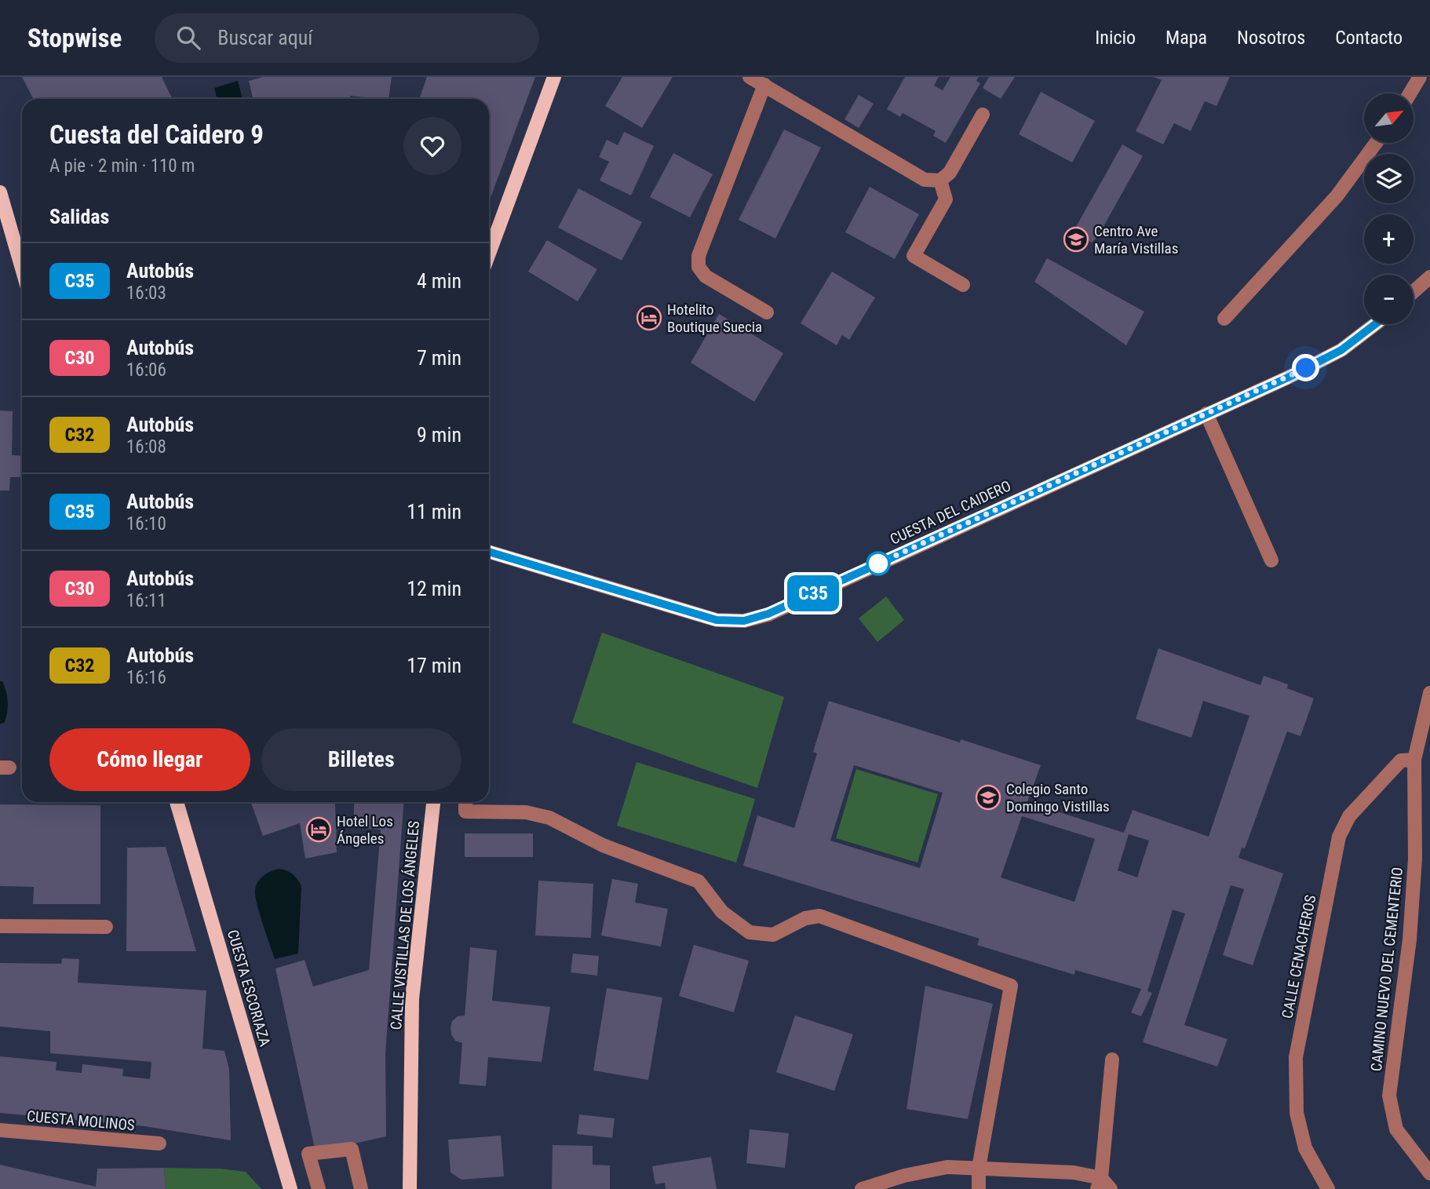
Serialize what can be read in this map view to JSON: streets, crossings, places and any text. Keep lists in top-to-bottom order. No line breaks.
{"streets":{"main road":["CALLE VISTILLAS DE LOS ÁNGELES","CUESTA ESCORIAZA"],"street":["CUESTA DEL CAIDERO","CALLE CENACHEROS","CAMINO NUEVO DEL CEMENTERIO","CUESTA MOLINOS"]},"crossings":[["CALLE CENACHEROS","CAMINO NUEVO DEL CEMENTERIO"]],"places":{"school or university":["Centro Ave María Vistillas","Colegio Santo Domingo Vistillas"],"hotel":["Hotelito Boutique Suecia","Hotel Los Ángeles"]},"lines":["bus line C35"],"north":"top right","page":{"header":"Stopwise","search":"Buscar aquí","nav":["Inicio","Mapa","Nosotros","Contacto"],"on_map":"C35","map_buttons":["+","−"],"heading":[["Cuesta del Caidero 9","A pie · 2 min · 110 m"],"Salidas"],"list":[{"mark":"C35","name":"Autobús","note":"16:03","value":"4 min"},{"mark":"C30","name":"Autobús","note":"16:06","value":"7 min"},{"mark":"C32","name":"Autobús","note":"16:08","value":"9 min"},{"mark":"C35","name":"Autobús","note":"16:10","value":"11 min"},{"mark":"C30","name":"Autobús","note":"16:11","value":"12 min"},{"mark":"C32","name":"Autobús","note":"16:16","value":"17 min"}],"buttons":["Cómo llegar","Billetes"]}}
